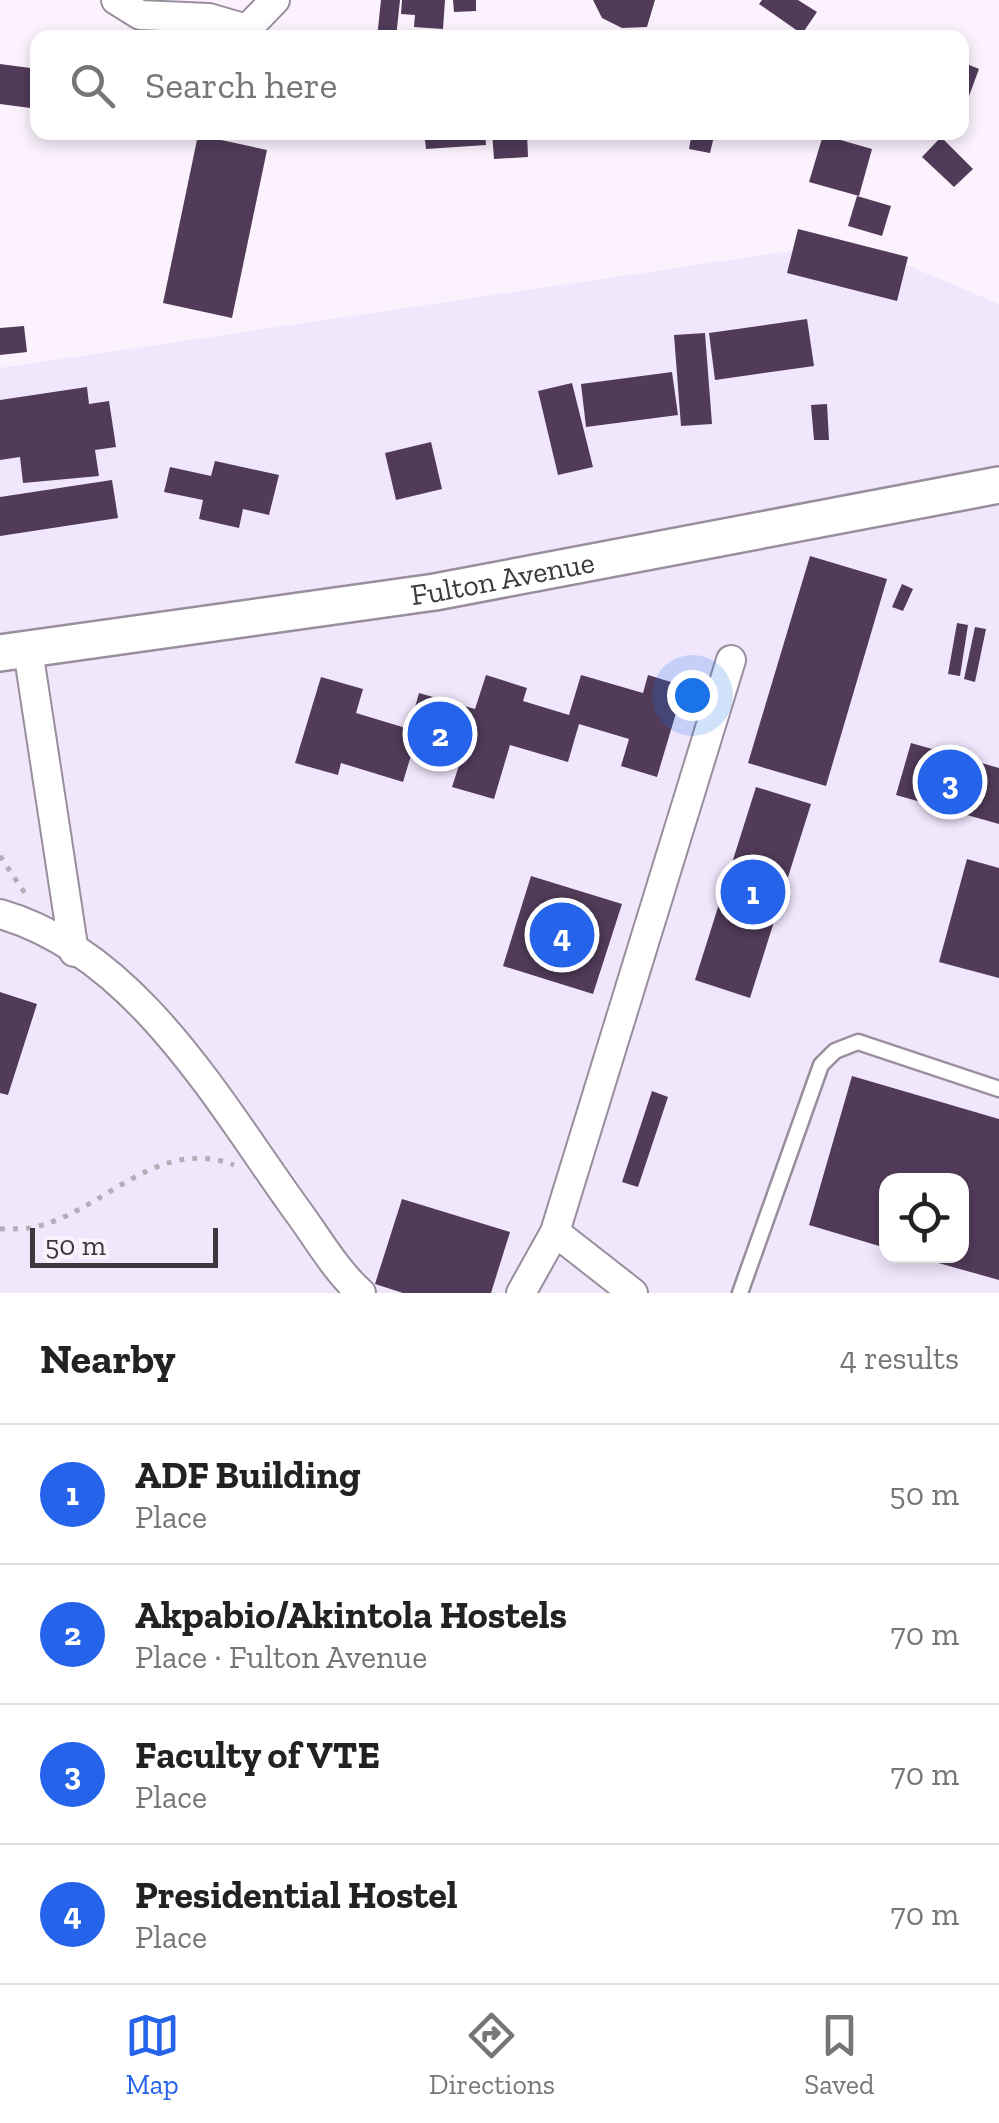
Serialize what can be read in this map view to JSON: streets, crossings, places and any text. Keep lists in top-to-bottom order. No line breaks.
{"streets":{"street":["Fulton Avenue"]},"scale_bar":"50 m","page":{"search":"Search here","pins":["2","3","1","4"],"scale":"50 m","heading":["Nearby","4 results"],"list":[{"mark":"1","name":"ADF Building","note":"Place","value":"50 m"},{"mark":"2","name":"Akpabio/Akintola Hostels","note":"Place · Fulton Avenue","value":"70 m"},{"mark":"3","name":"Faculty of VTE","note":"Place","value":"70 m"},{"mark":"4","name":"Presidential Hostel","note":"Place","value":"70 m"}],"nav":["Map","Directions","Saved"]}}
